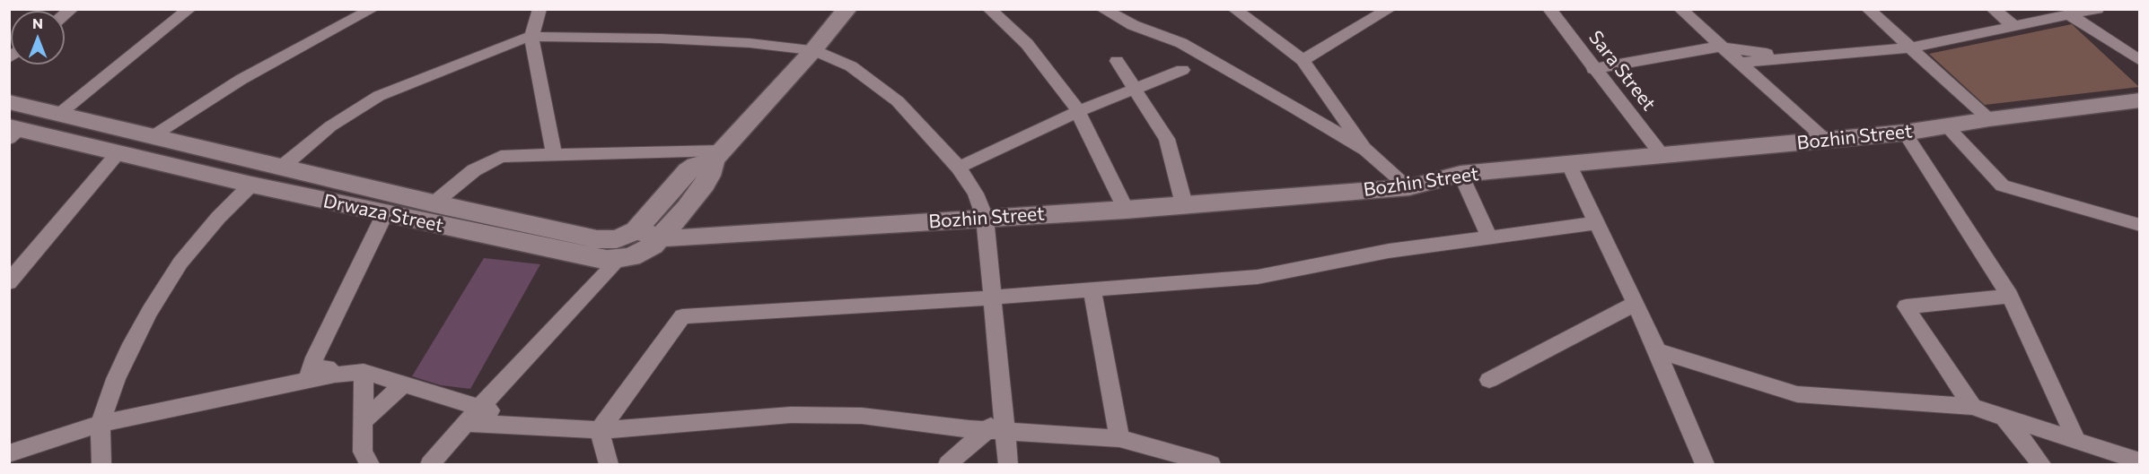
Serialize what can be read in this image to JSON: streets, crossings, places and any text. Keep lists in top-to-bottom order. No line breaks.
{"streets":{"street":["Sara Street","Bozhin Street","Drwaza Street"]},"crossings":[["Sara Street","Bozhin Street"],["Bozhin Street","Drwaza Street"]],"north":"top"}
